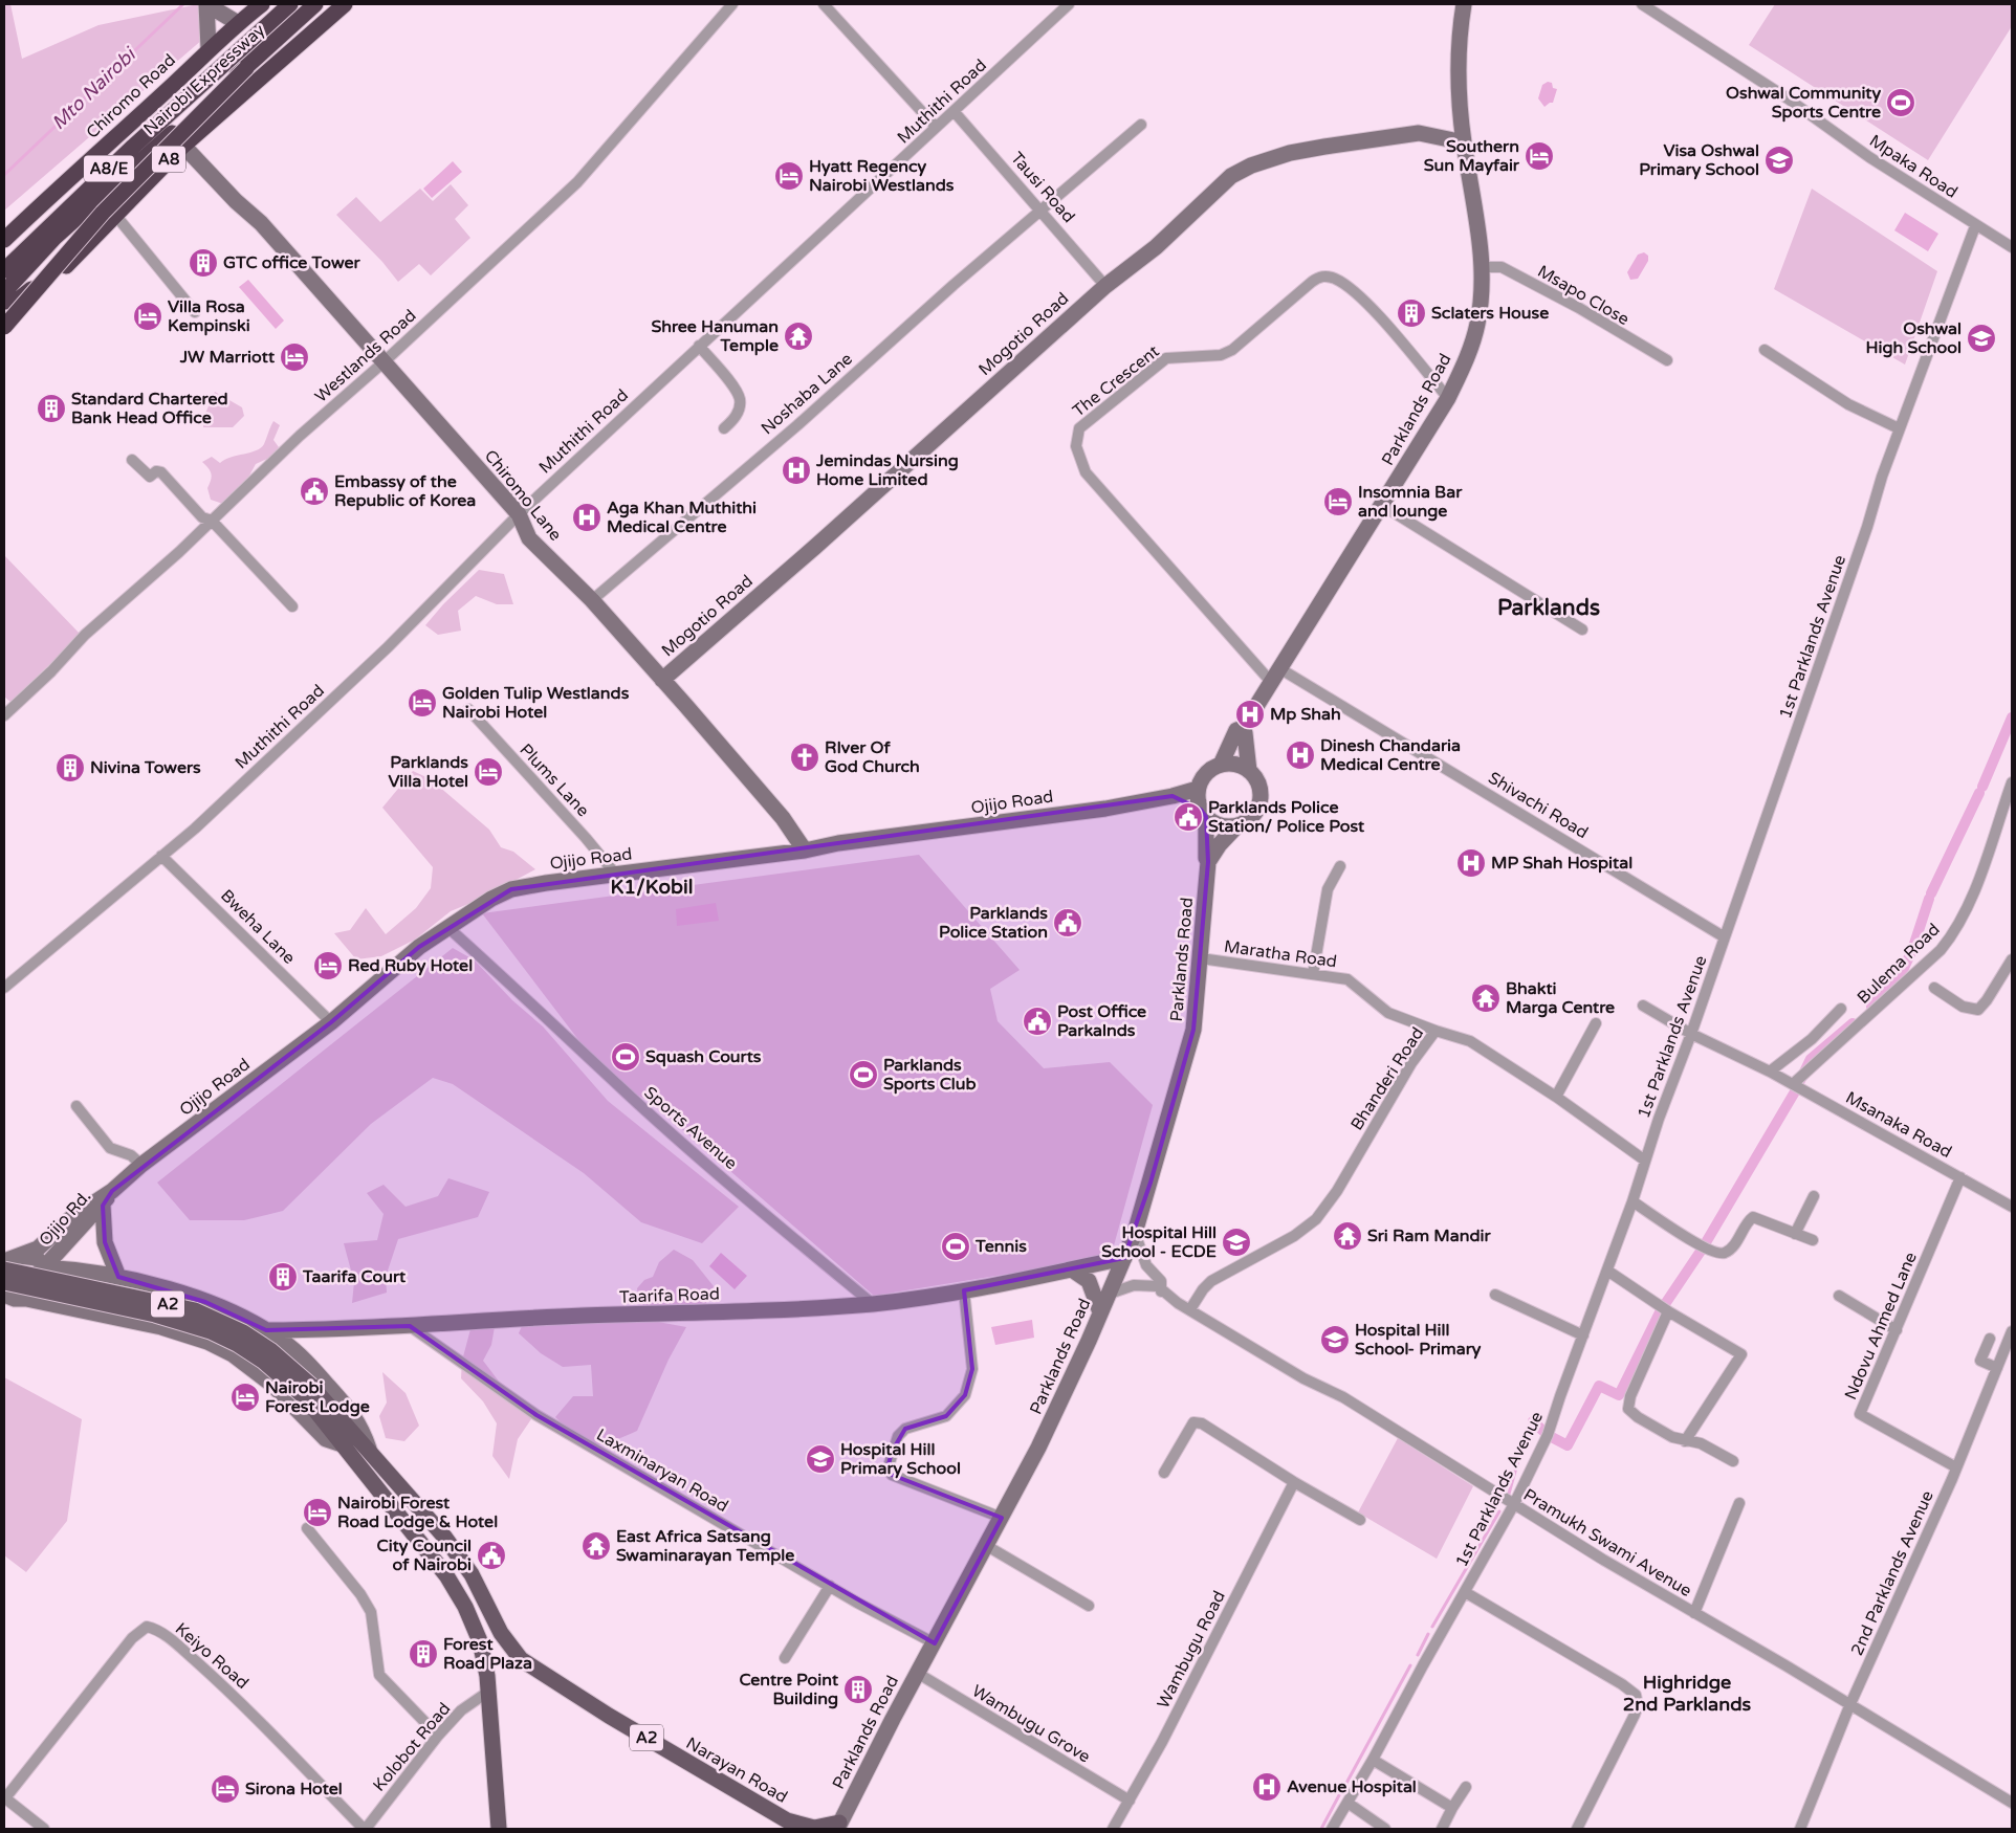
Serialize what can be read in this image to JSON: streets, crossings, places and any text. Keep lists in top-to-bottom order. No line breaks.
{"streets":{"highway":["Nairobi Expressway","Chiromo Road","A8","A8/E"],"main road":["Mogotio Road","Parklands Road","Chiromo Lane","Ojijo Road","Ojijo Rd.","Taarifa Road","A2","Narayan Road"],"street":["Muthithi Road","Mpaka Road","Tausi Road","Msapo Close","Westlands Road","The Crescent","Noshaba Lane","1st Parklands Avenue","Plums Lane","Shivachi Road","Bweha Lane","Maratha Road","Bulema Road","Bhanderi Road","Msanaka Road","Sports Avenue","Ndovu Ahmed Lane","Laxminaryan Road","Pramukh Swami Avenue","2nd Parklands Avenue","Wambugu Road","Keiyo Road","Wambugu Grove","Kolobot Road"]},"crossings":[["Muthithi Road","Tausi Road"],["Muthithi Road","Chiromo Lane"],["Muthithi Road","Bweha Lane"],["A8","Chiromo Lane"],["Mpaka Road","1st Parklands Avenue"],["Tausi Road","Mogotio Road"],["Tausi Road","Noshaba Lane"],["Msapo Close","Parklands Road"],["Mogotio Road","Parklands Road"],["Mogotio Road","Chiromo Lane"],["Westlands Road","Chiromo Lane"],["The Crescent","Parklands Road"],["Noshaba Lane","Chiromo Lane"],["Parklands Road","Ojijo Road"],["Parklands Road","Shivachi Road"],["Parklands Road","Maratha Road"],["Parklands Road","Taarifa Road"],["Parklands Road","Laxminaryan Road"],["Parklands Road","Pramukh Swami Avenue"],["Parklands Road","Wambugu Grove"],["Parklands Road","Narayan Road"],["Chiromo Lane","Ojijo Road"],["1st Parklands Avenue","Shivachi Road"],["1st Parklands Avenue","Bhanderi Road"],["1st Parklands Avenue","Msanaka Road"],["1st Parklands Avenue","Pramukh Swami Avenue"],["Plums Lane","Ojijo Road"],["Ojijo Road","Bweha Lane"],["Ojijo Road","Sports Avenue"],["Ojijo Road","Ojijo Rd."],["Maratha Road","Bhanderi Road"],["Bulema Road","Msanaka Road"],["Bhanderi Road","Pramukh Swami Avenue"],["Msanaka Road","Ndovu Ahmed Lane"],["Sports Avenue","Taarifa Road"],["Taarifa Road","Laxminaryan Road"],["A2","Kolobot Road"],["A2","Narayan Road"],["Ndovu Ahmed Lane","2nd Parklands Avenue"],["Pramukh Swami Avenue","2nd Parklands Avenue"],["Wambugu Road","Wambugu Grove"],["Keiyo Road","Kolobot Road"]],"districts":["Parklands","K1/Kobil","Highridge 2nd Parklands"],"water":["Mto Nairobi"],"places":{"sports":["Oshwal Community Sports Centre","Squash Courts","Parklands Sports Club","Tennis"],"hotel":["Southern Sun Mayfair","Hyatt Regency Nairobi Westlands","Villa Rosa Kempinski","JW Marriott","Insomnia Bar and lounge","Golden Tulip Westlands Nairobi Hotel","Parklands Villa Hotel","Red Ruby Hotel","Nairobi Forest Lodge","Nairobi Forest Road Lodge & Hotel","Sirona Hotel"],"school or university":["Visa Oshwal Primary School","Oshwal High School","Hospital Hill School - ECDE","Hospital Hill School- Primary","Hospital Hill Primary School"],"building":["GTC office Tower","Sclaters House","Standard Chartered Bank Head Office","Nivina Towers","Taarifa Court","Forest Road Plaza","Centre Point Building"],"temple":["Shree Hanuman Temple","Bhakti Marga Centre","Sri Ram Mandir","East Africa Satsang Swaminarayan Temple"],"hospital":["Jemindas Nursing Home Limited","Aga Khan Muthithi Medical Centre","Mp Shah","Dinesh Chandaria Medical Centre","MP Shah Hospital","Avenue Hospital"],"public building":["Embassy of the Republic of Korea","Parklands Police Station/ Police Post","Parklands Police Station","Post Office Parkalnds","City Council of Nairobi"],"church":["RIver Of God Church"]}}
